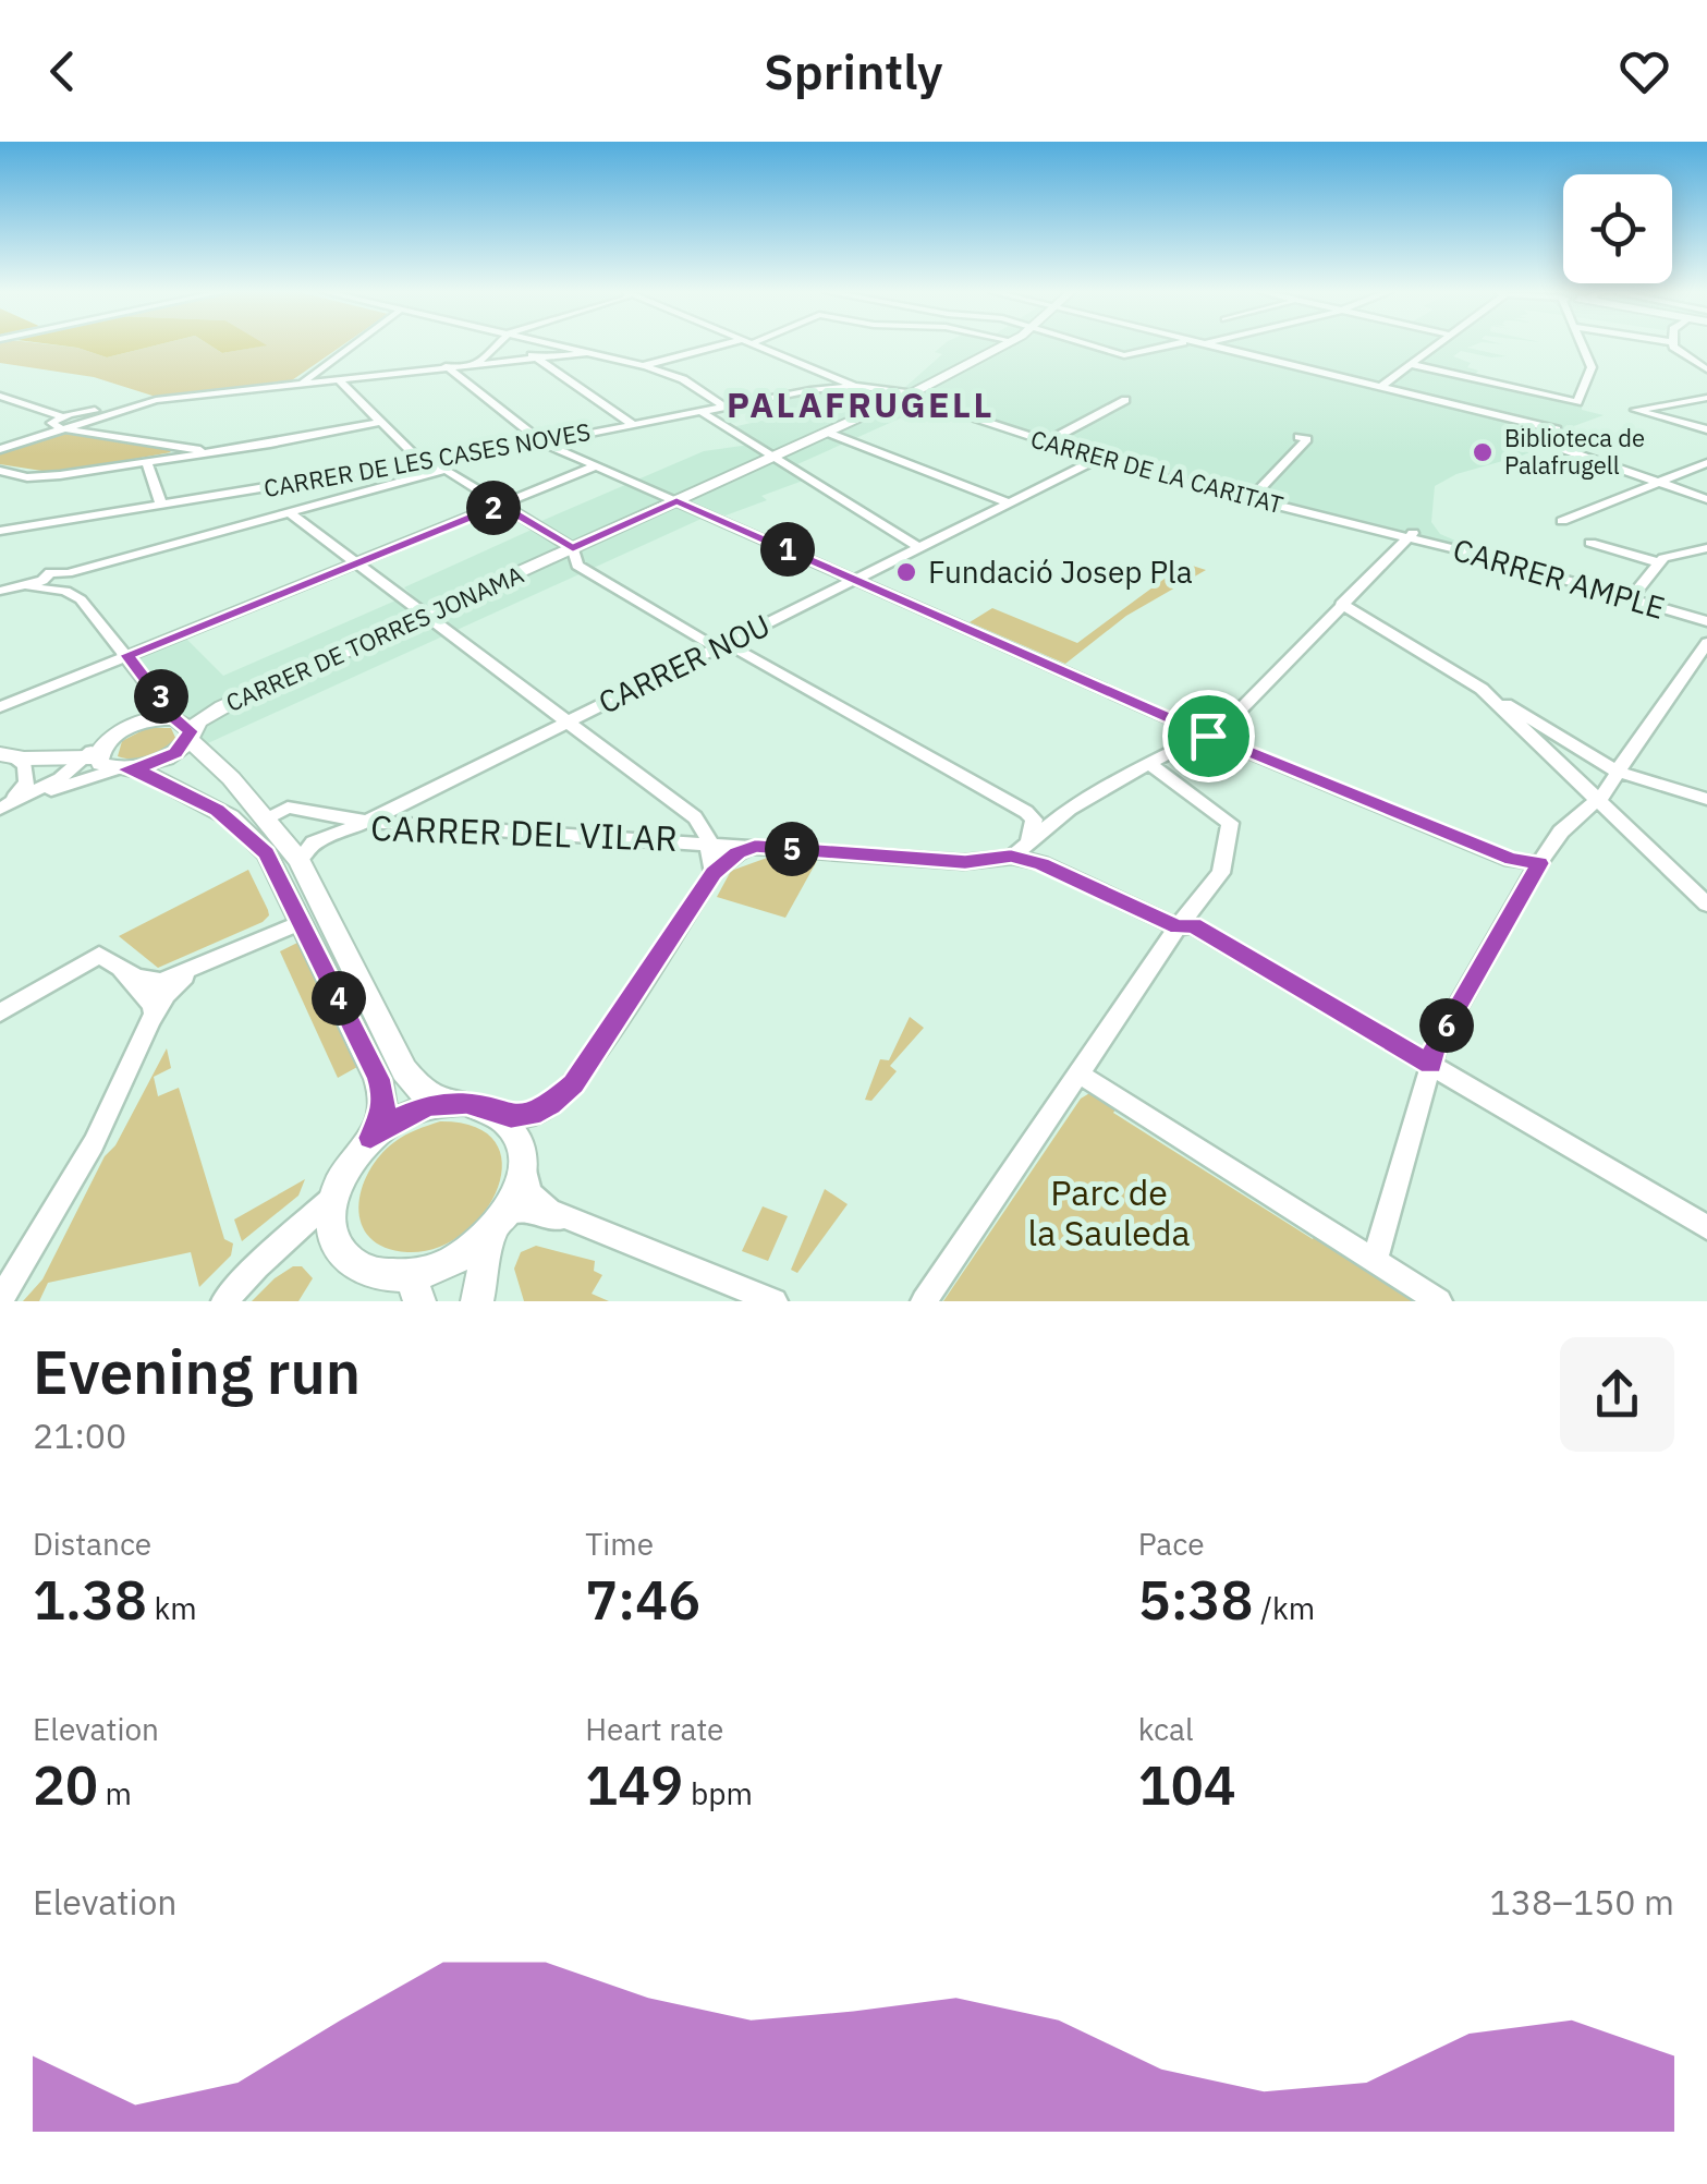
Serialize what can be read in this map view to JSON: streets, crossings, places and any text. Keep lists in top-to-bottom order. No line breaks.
{"streets":{"street":["CARRER DE LES CASES NOVES","CARRER DE LA CARITAT","CARRER AMPLE","CARRER DE TORRES JONAMA","CARRER NOU","CARRER DEL VILAR"]},"crossings":[["CARRER DE LES CASES NOVES","CARRER DE LA CARITAT"],["CARRER DE LA CARITAT","CARRER AMPLE"],["CARRER DE LA CARITAT","CARRER DE TORRES JONAMA"],["CARRER DE LA CARITAT","CARRER NOU"],["CARRER NOU","CARRER DEL VILAR"]],"districts":["PALAFRUGELL"],"parks":["Parc de la Sauleda"],"places":["Biblioteca de Palafrugell","Fundació Josep Pla"],"page":{"header":"Sprintly","pins":["2","1","3","5","4","6"],"heading":["Evening run","21:00"],"stats":[["Distance","1.38 km"],["Time","7:46"],["Pace","5:38 /km"],["Elevation","20 m"],["Heart rate","149 bpm"],["kcal","104"]],"chart":["Elevation","138–150 m"]}}
